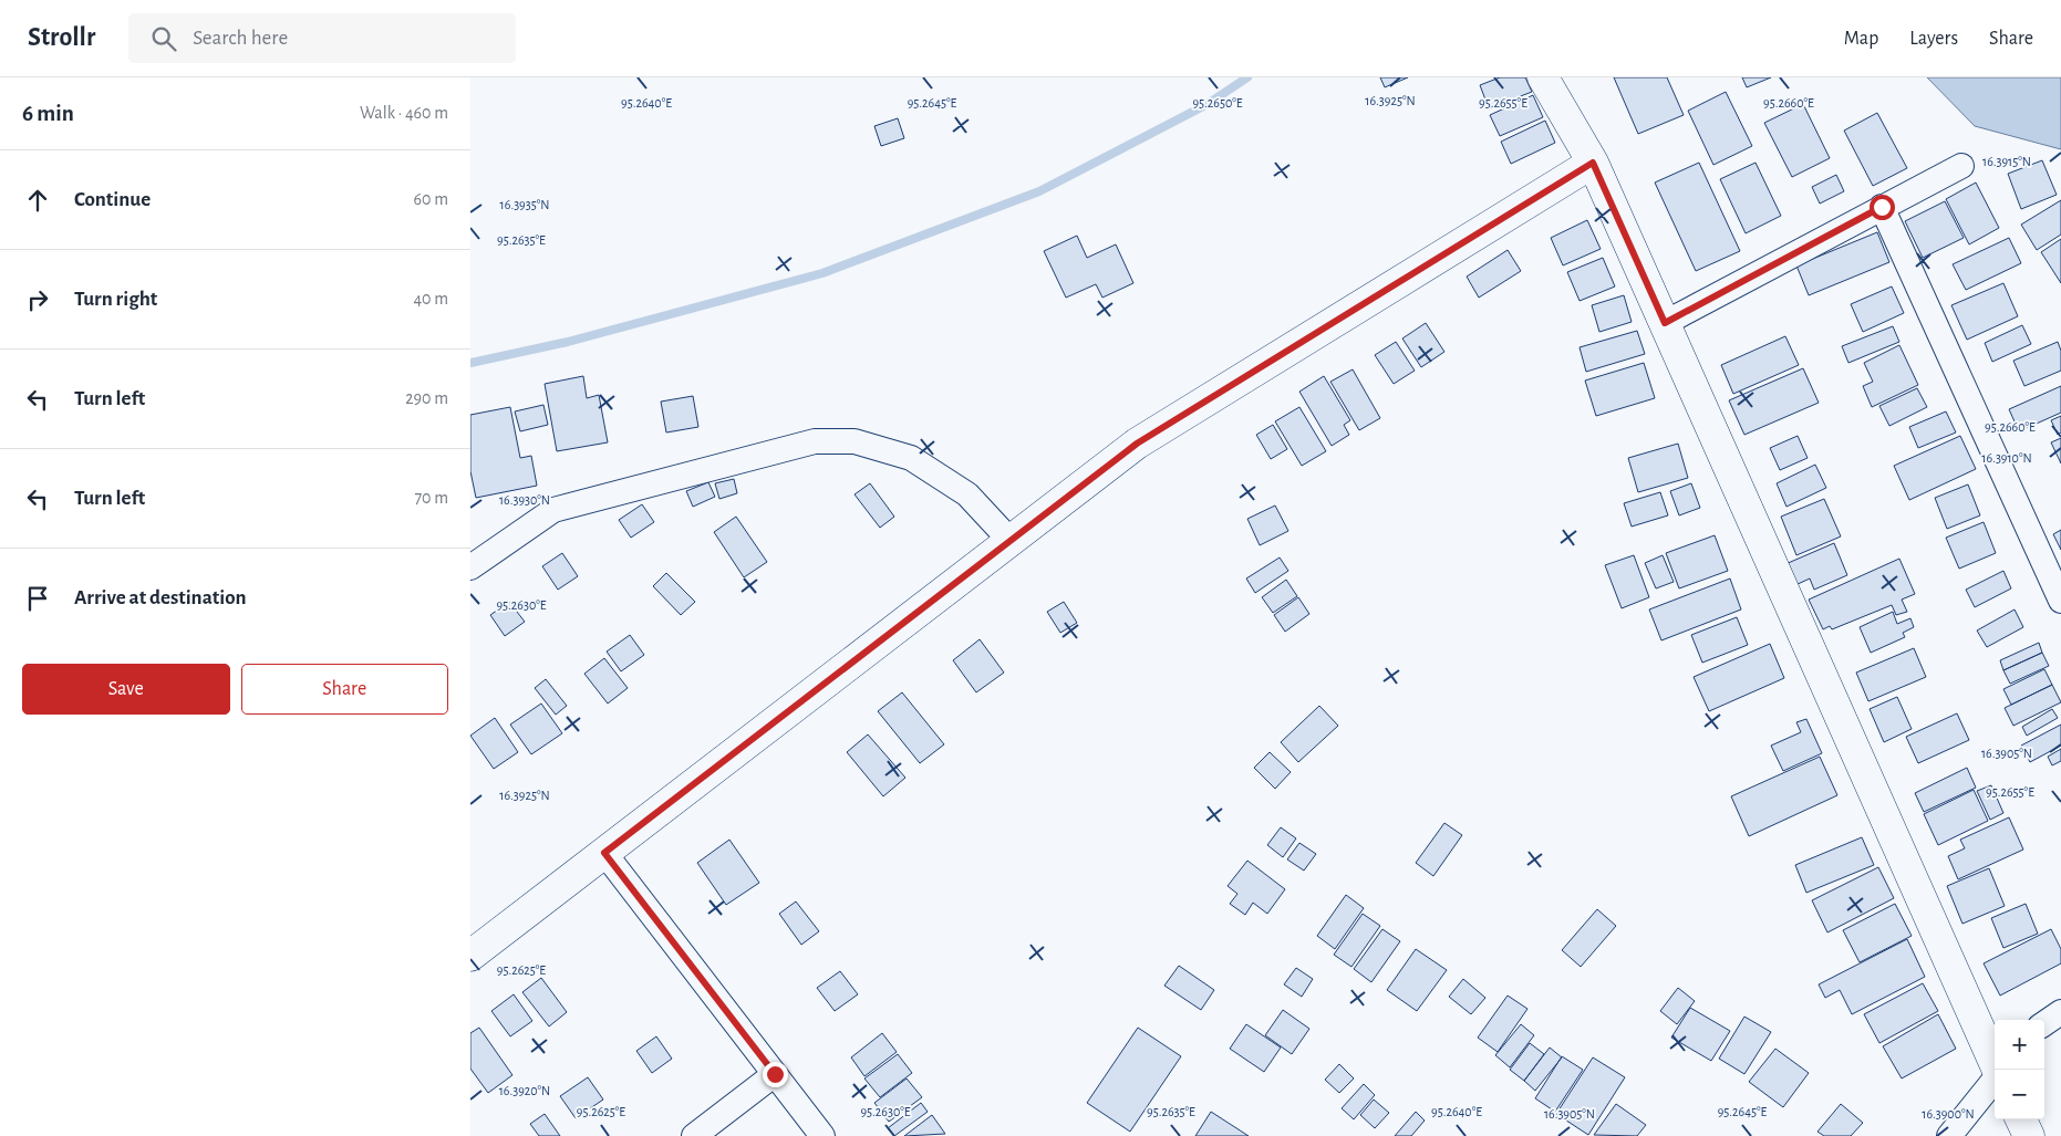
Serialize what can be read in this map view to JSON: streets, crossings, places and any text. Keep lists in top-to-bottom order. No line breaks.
{"page":{"header":"Strollr","search":"Search here","nav":["Map","Layers","Share"],"heading":["6 min","Walk · 460 m"],"list":[["Continue","60 m"],["Turn right","40 m"],["Turn left","290 m"],["Turn left","70 m"],"Arrive at destination"],"buttons":["Save","Share"],"map_buttons":["+","−"]},"coordinates":["16.3925°N","95.2640°E","95.2645°E","95.2650°E","95.2655°E","95.2660°E","16.3915°N","16.3935°N","95.2635°E","16.3910°N","16.3930°N","95.2630°E","16.3905°N","95.2625°E","16.3920°N","16.3900°N"]}
